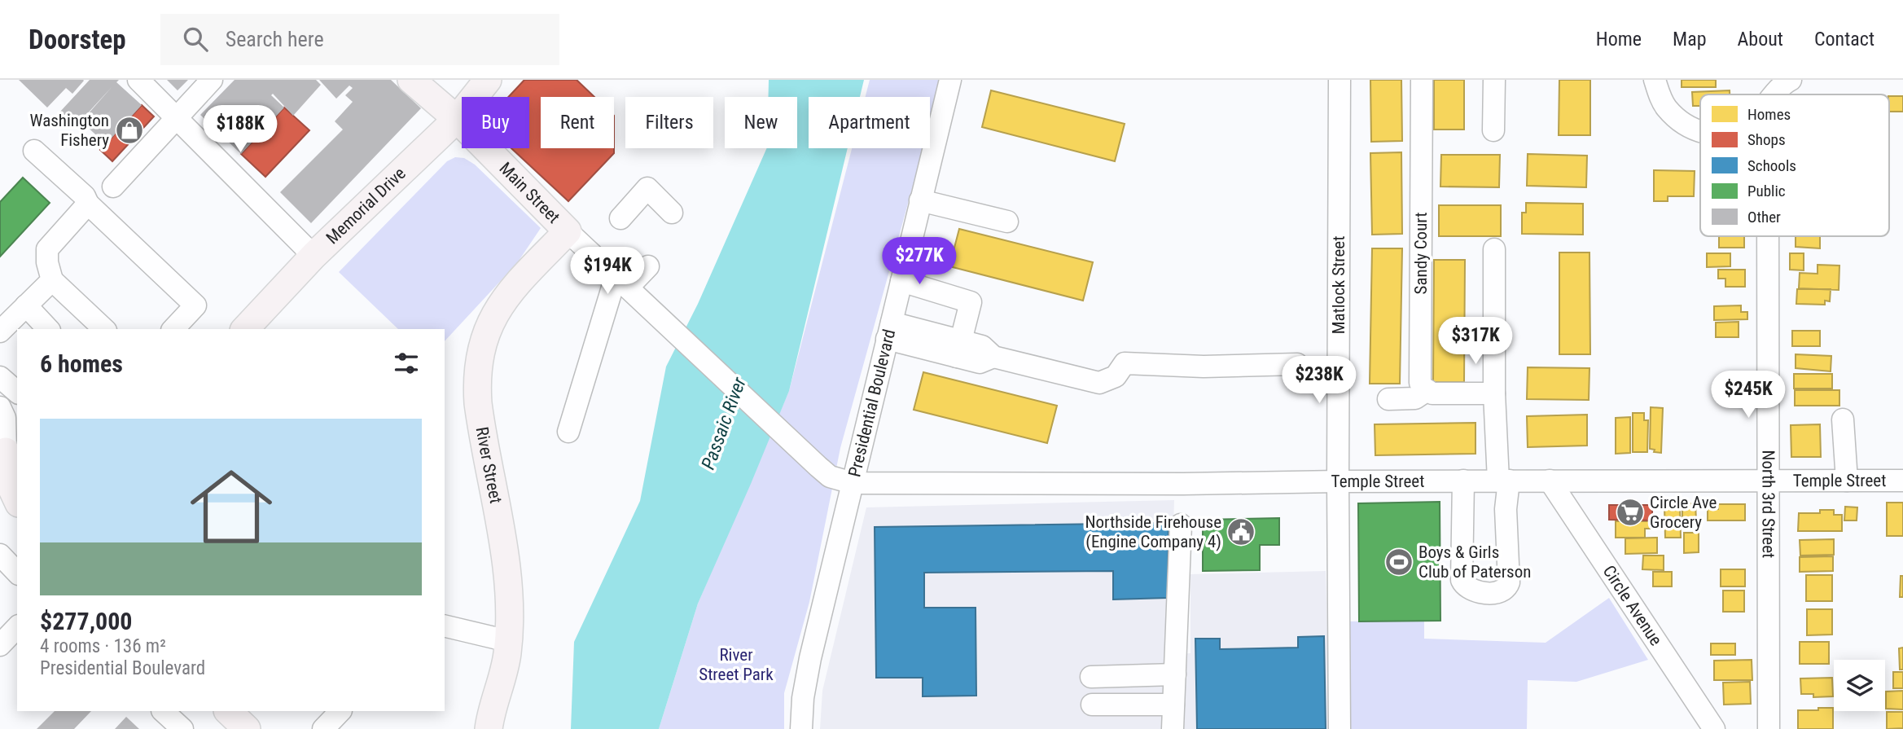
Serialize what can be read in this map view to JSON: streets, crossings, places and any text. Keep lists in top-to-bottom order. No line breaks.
{"streets":{"main road":["Main Street","Memorial Drive","River Street"],"street":["Sandy Court","Matlock Street","Presidential Boulevard","Temple Street","North 3rd Street","Circle Avenue"]},"crossings":[["Main Street","Memorial Drive"],["Main Street","Presidential Boulevard"],["Main Street","River Street"],["Main Street","Temple Street"],["Matlock Street","Temple Street"],["Presidential Boulevard","Temple Street"],["Temple Street","North 3rd Street"],["Temple Street","Circle Avenue"]],"water":["Passaic River"],"parks":["River Street Park"],"places":{"shop":["Washington Fishery"],"supermarket":["Circle Ave Grocery"],"public building":["Northside Firehouse (Engine Company 4)"],"sports":["Boys & Girls Club of Paterson"]},"legend":["Homes","Shops","Schools","Public","Other"],"page":{"header":"Doorstep","search":"Search here","nav":["Home","Map","About","Contact"],"chip":["Buy","Rent","Filters","New","Apartment"],"price":["$188K","$277K","$194K","$317K","$238K","$245K"],"heading":"6 homes","list":[{"name":"$277,000","note":"4 rooms · 136 m² · Presidential Boulevard"}]}}
